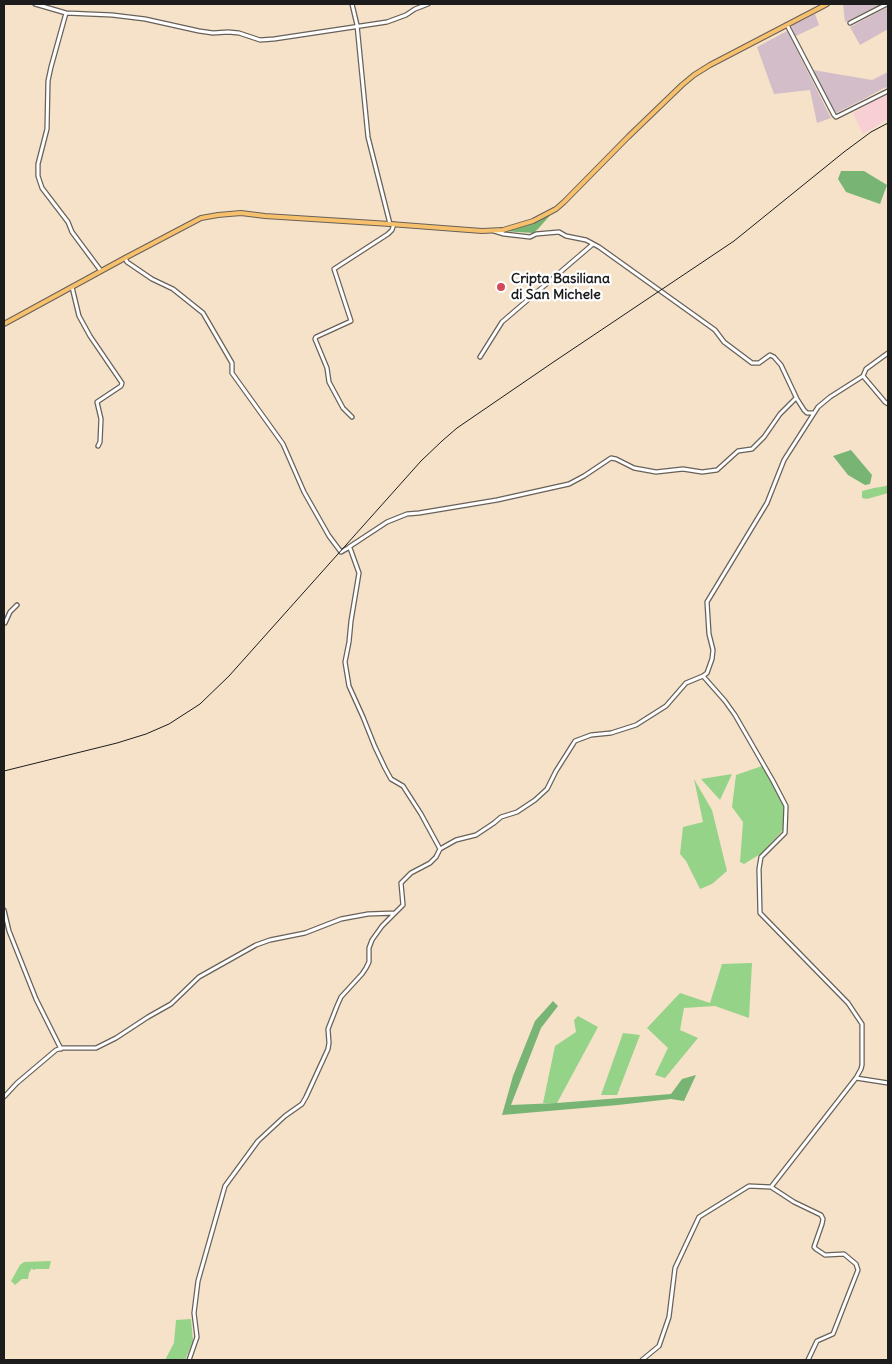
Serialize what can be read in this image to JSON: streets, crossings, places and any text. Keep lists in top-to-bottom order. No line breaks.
{"places":["Cripta Basiliana di San Michele"]}
